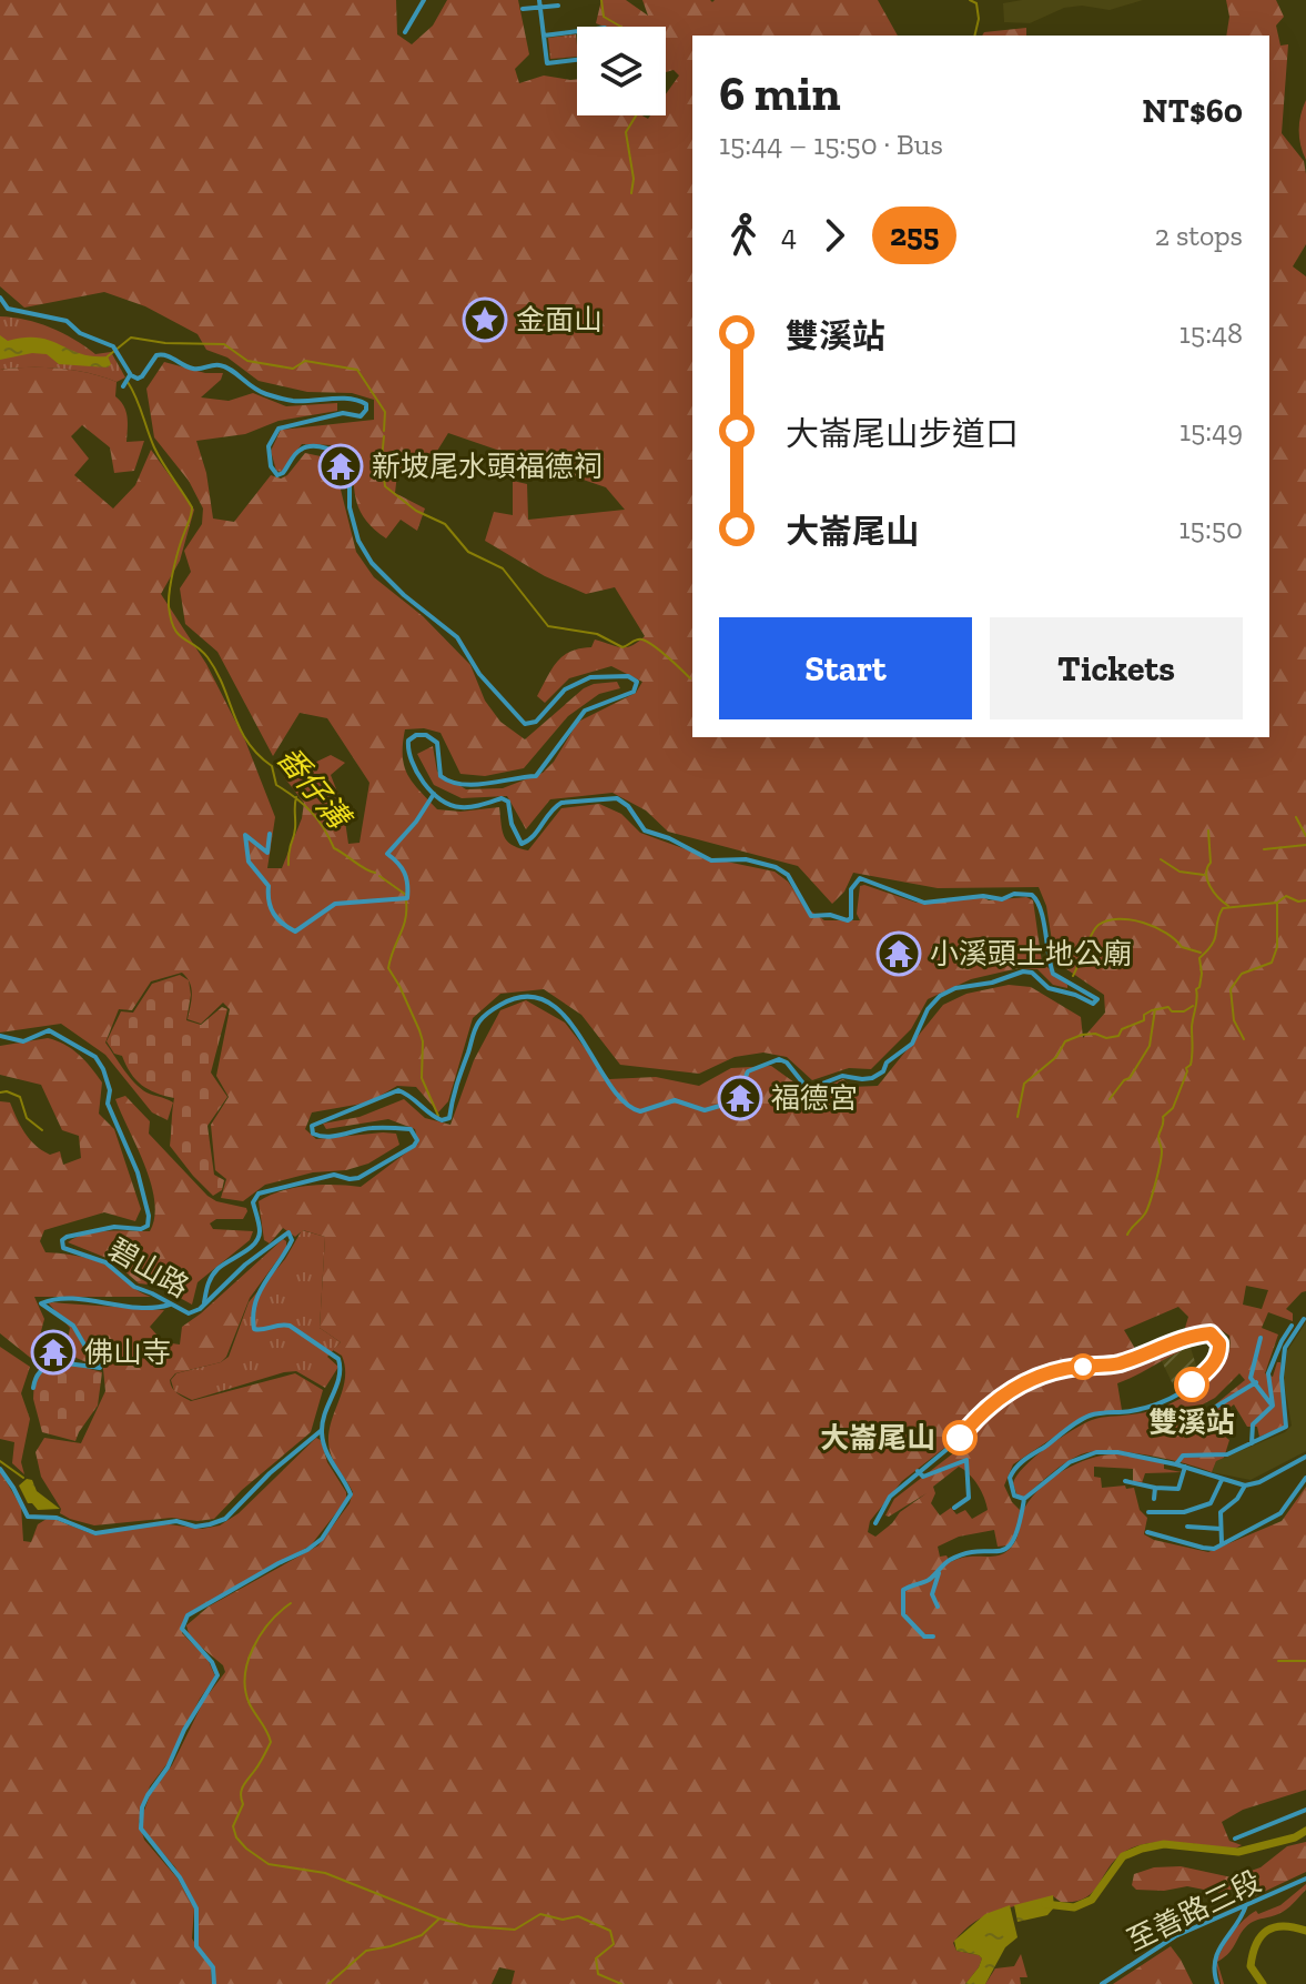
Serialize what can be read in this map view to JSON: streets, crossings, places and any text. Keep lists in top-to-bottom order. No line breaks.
{"streets":{"street":["碧山路","至善路三段"]},"water":["番仔溝"],"places":{"place":["金面山"],"temple":["新坡尾水頭福德祠","小溪頭土地公廟","福德宮","佛山寺"],"other":["雙溪站","大崙尾山"]},"lines":["bus line 255"],"page":{"heading":["6 min","15:44 – 15:50 · Bus","NT$60"],"legs":["4","255","2 stops"],"list":[{"name":"雙溪站","value":"15:48"},{"name":"大崙尾山步道口","value":"15:49"},{"name":"大崙尾山","value":"15:50"}],"buttons":["Start","Tickets"]}}
